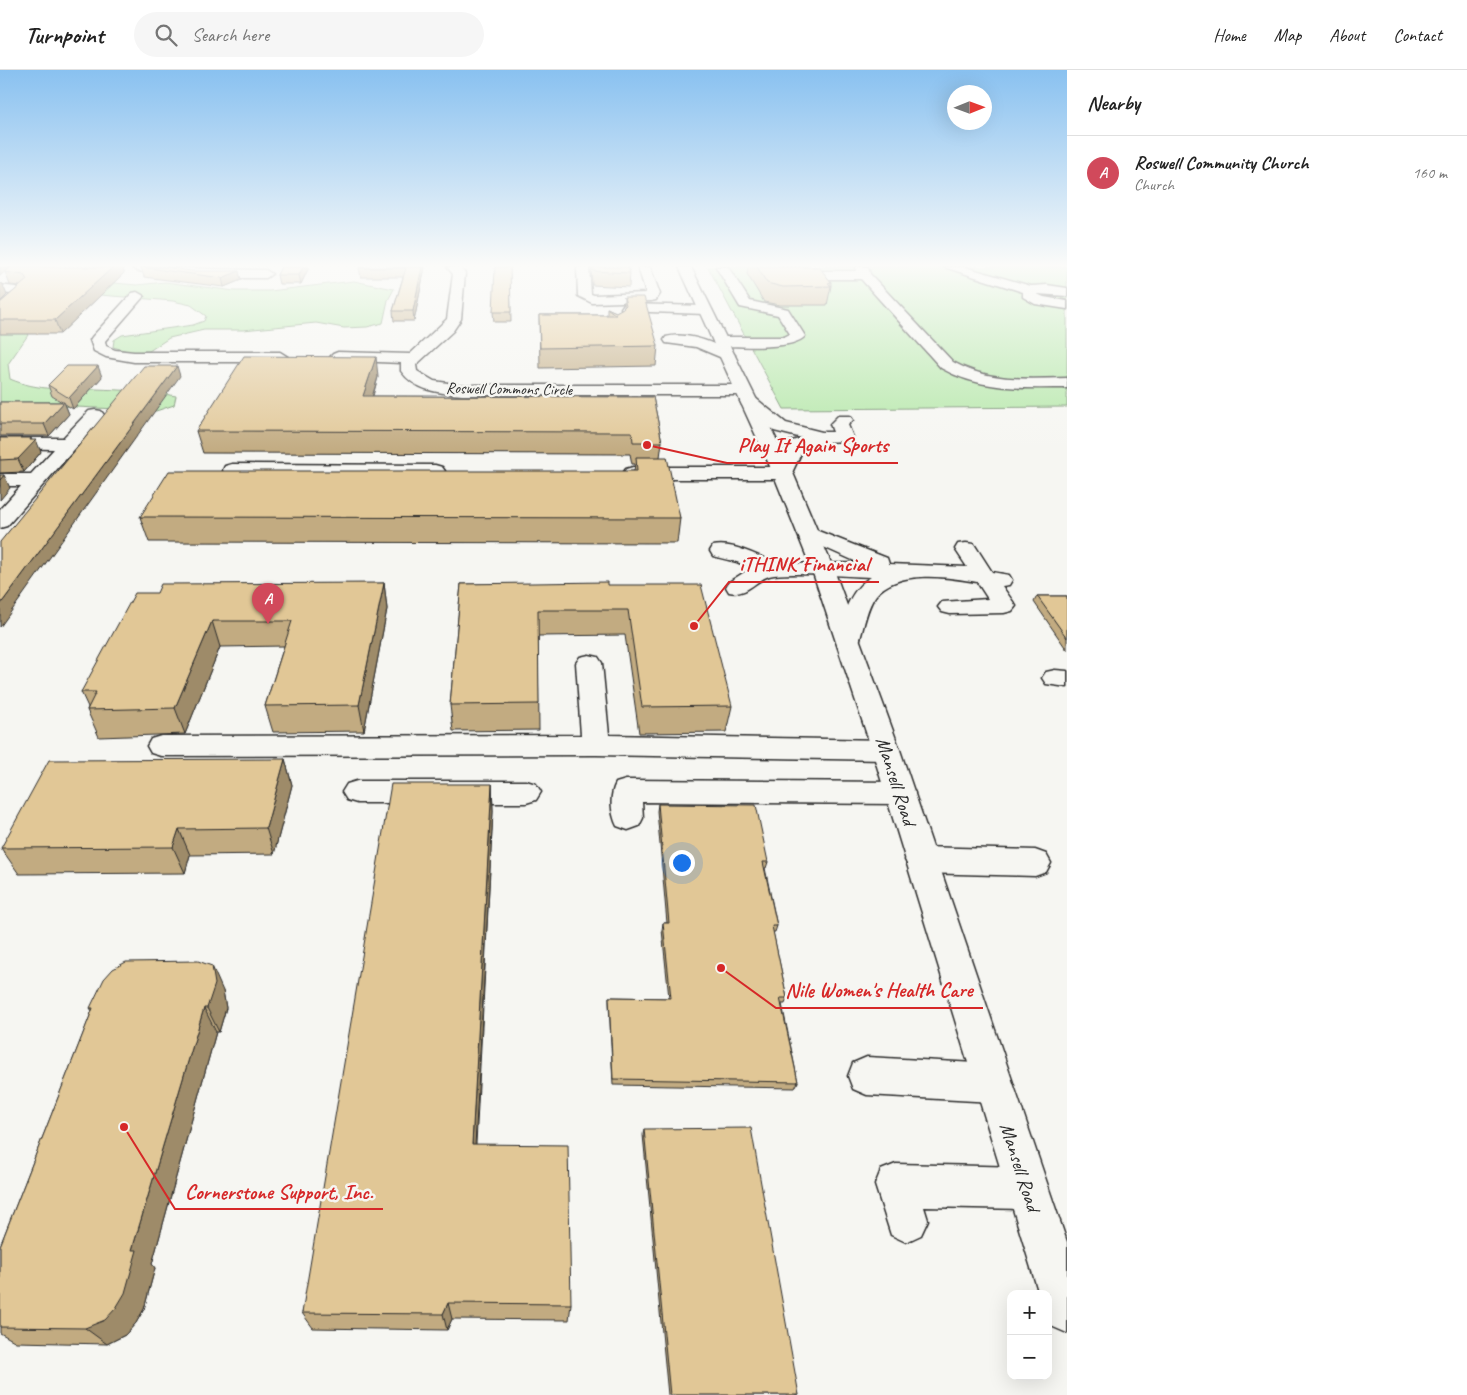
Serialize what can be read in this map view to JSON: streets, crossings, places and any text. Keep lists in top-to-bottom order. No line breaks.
{"streets":{"street":["Roswell Commons Circle","Mansell Road"]},"crossings":[["Roswell Commons Circle","Mansell Road"]],"places":["Play It Again Sports","iTHINK Financial","Nile Women's Health Care","Cornerstone Support, Inc."],"north":"right","page":{"header":"Turnpoint","search":"Search here","nav":["Home","Map","About","Contact"],"heading":"Nearby","list":[{"mark":"A","name":"Roswell Community Church","note":"Church","value":"160 m"}],"pins":"A","map_buttons":["+","−"]}}
